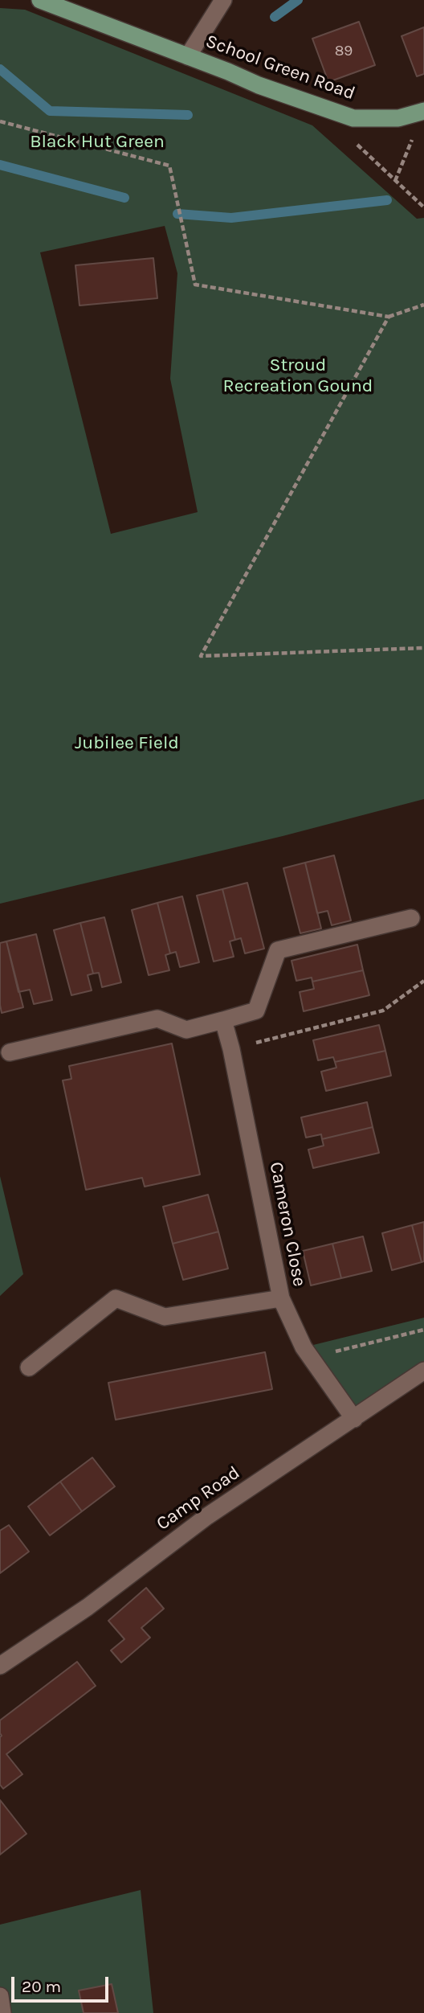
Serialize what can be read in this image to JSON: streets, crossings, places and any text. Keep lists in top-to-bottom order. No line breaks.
{"streets":{"main road":["School Green Road"],"street":["Cameron Close","Camp Road"]},"crossings":[["Cameron Close","Camp Road"]],"parks":["Black Hut Green","Stroud Recreation Gound","Jubilee Field"],"house_numbers":["89"],"scale_bar":"20 m"}
